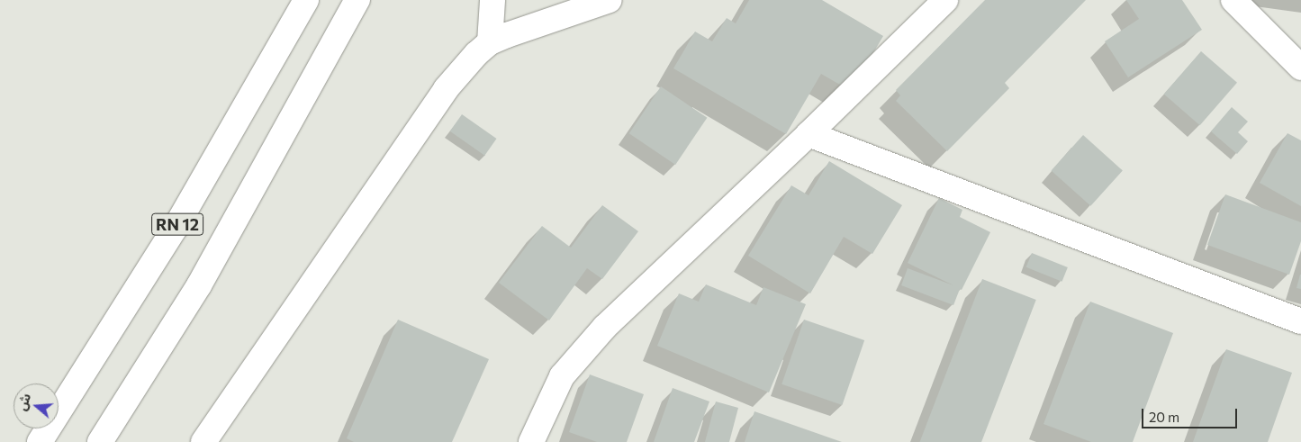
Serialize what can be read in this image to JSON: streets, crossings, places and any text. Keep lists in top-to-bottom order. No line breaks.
{"streets":{"main road":["RN 12"]},"scale_bar":"20 m","north":"left"}
